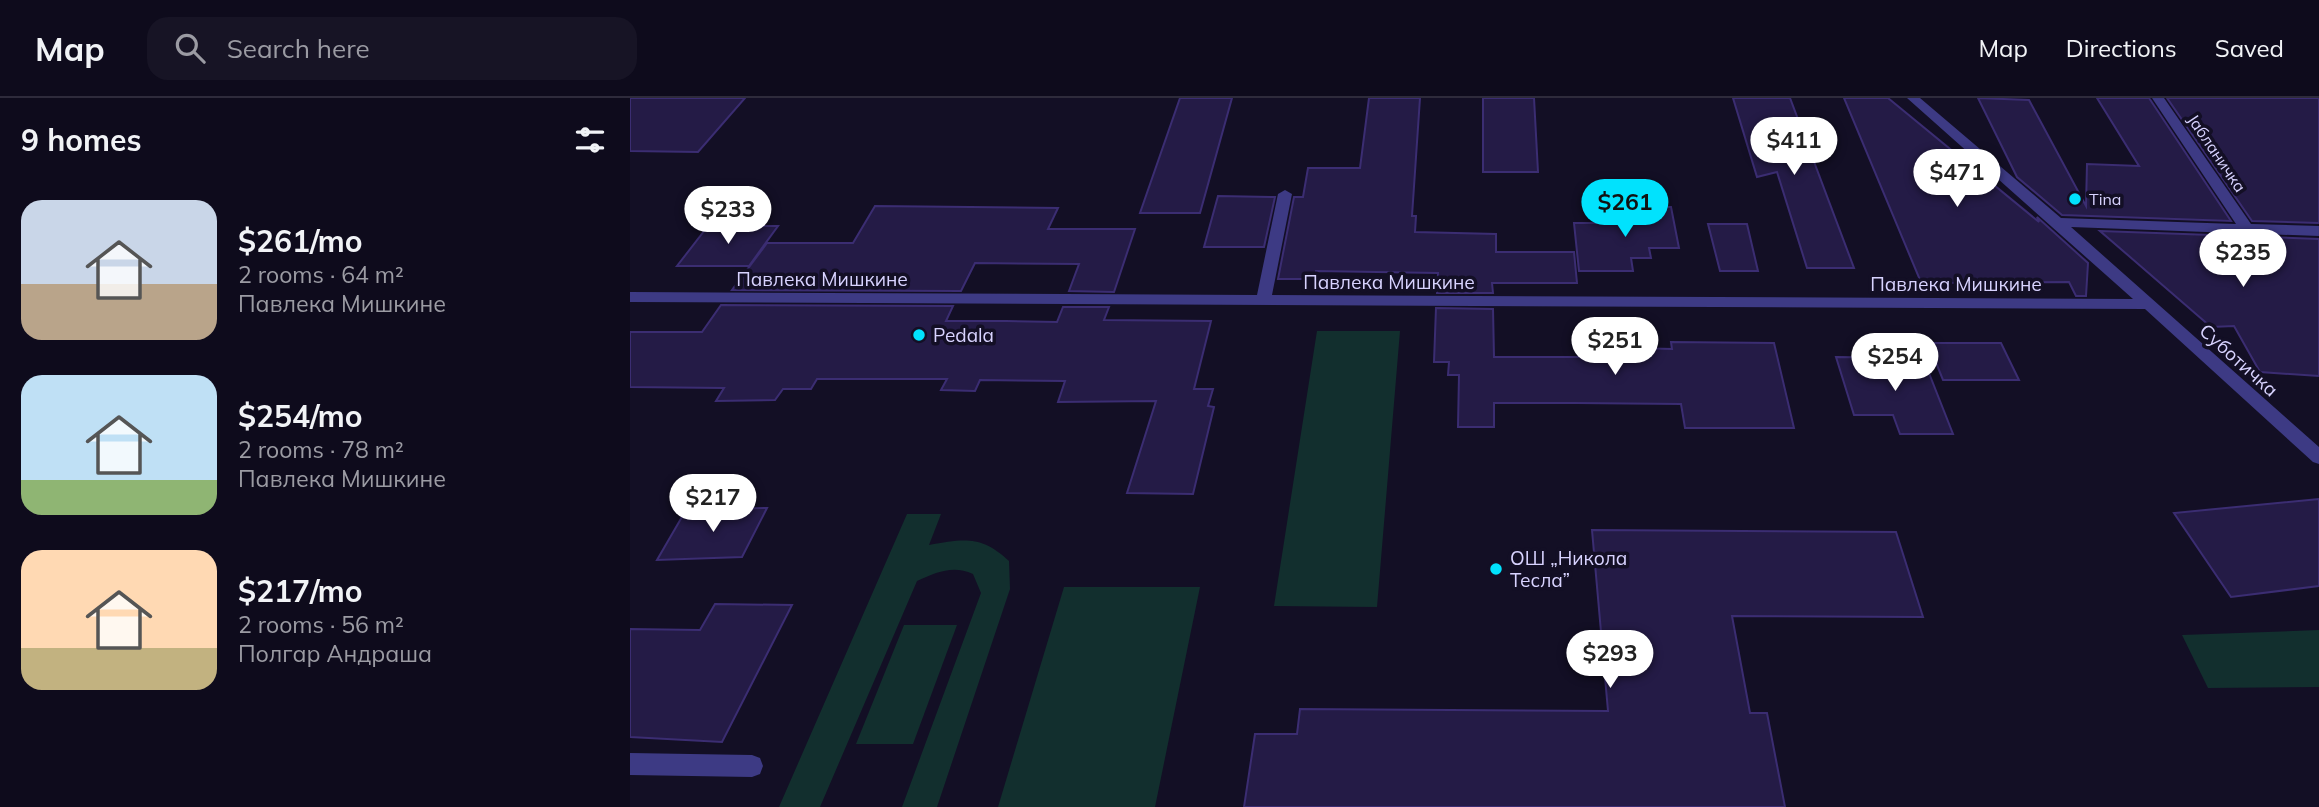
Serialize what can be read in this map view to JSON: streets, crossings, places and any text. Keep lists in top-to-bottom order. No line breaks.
{"streets":{"street":["Јабланичка","Павлека Мишкине","Суботичка"]},"crossings":[["Павлека Мишкине","Суботичка"]],"places":["Tina","Pedala","ОШ „Никола Тесла”"],"page":{"header":"Map","search":"Search here","nav":["Map","Directions","Saved"],"heading":"9 homes","price":["$411","$471","$261","$233","$235","$251","$254","$217","$293"],"list":[{"name":"$261/mo","note":"2 rooms · 64 m² · Павлека Мишкине"},{"name":"$254/mo","note":"2 rooms · 78 m² · Павлека Мишкине"},{"name":"$217/mo","note":"2 rooms · 56 m² · Полгар Андраша"}]}}
